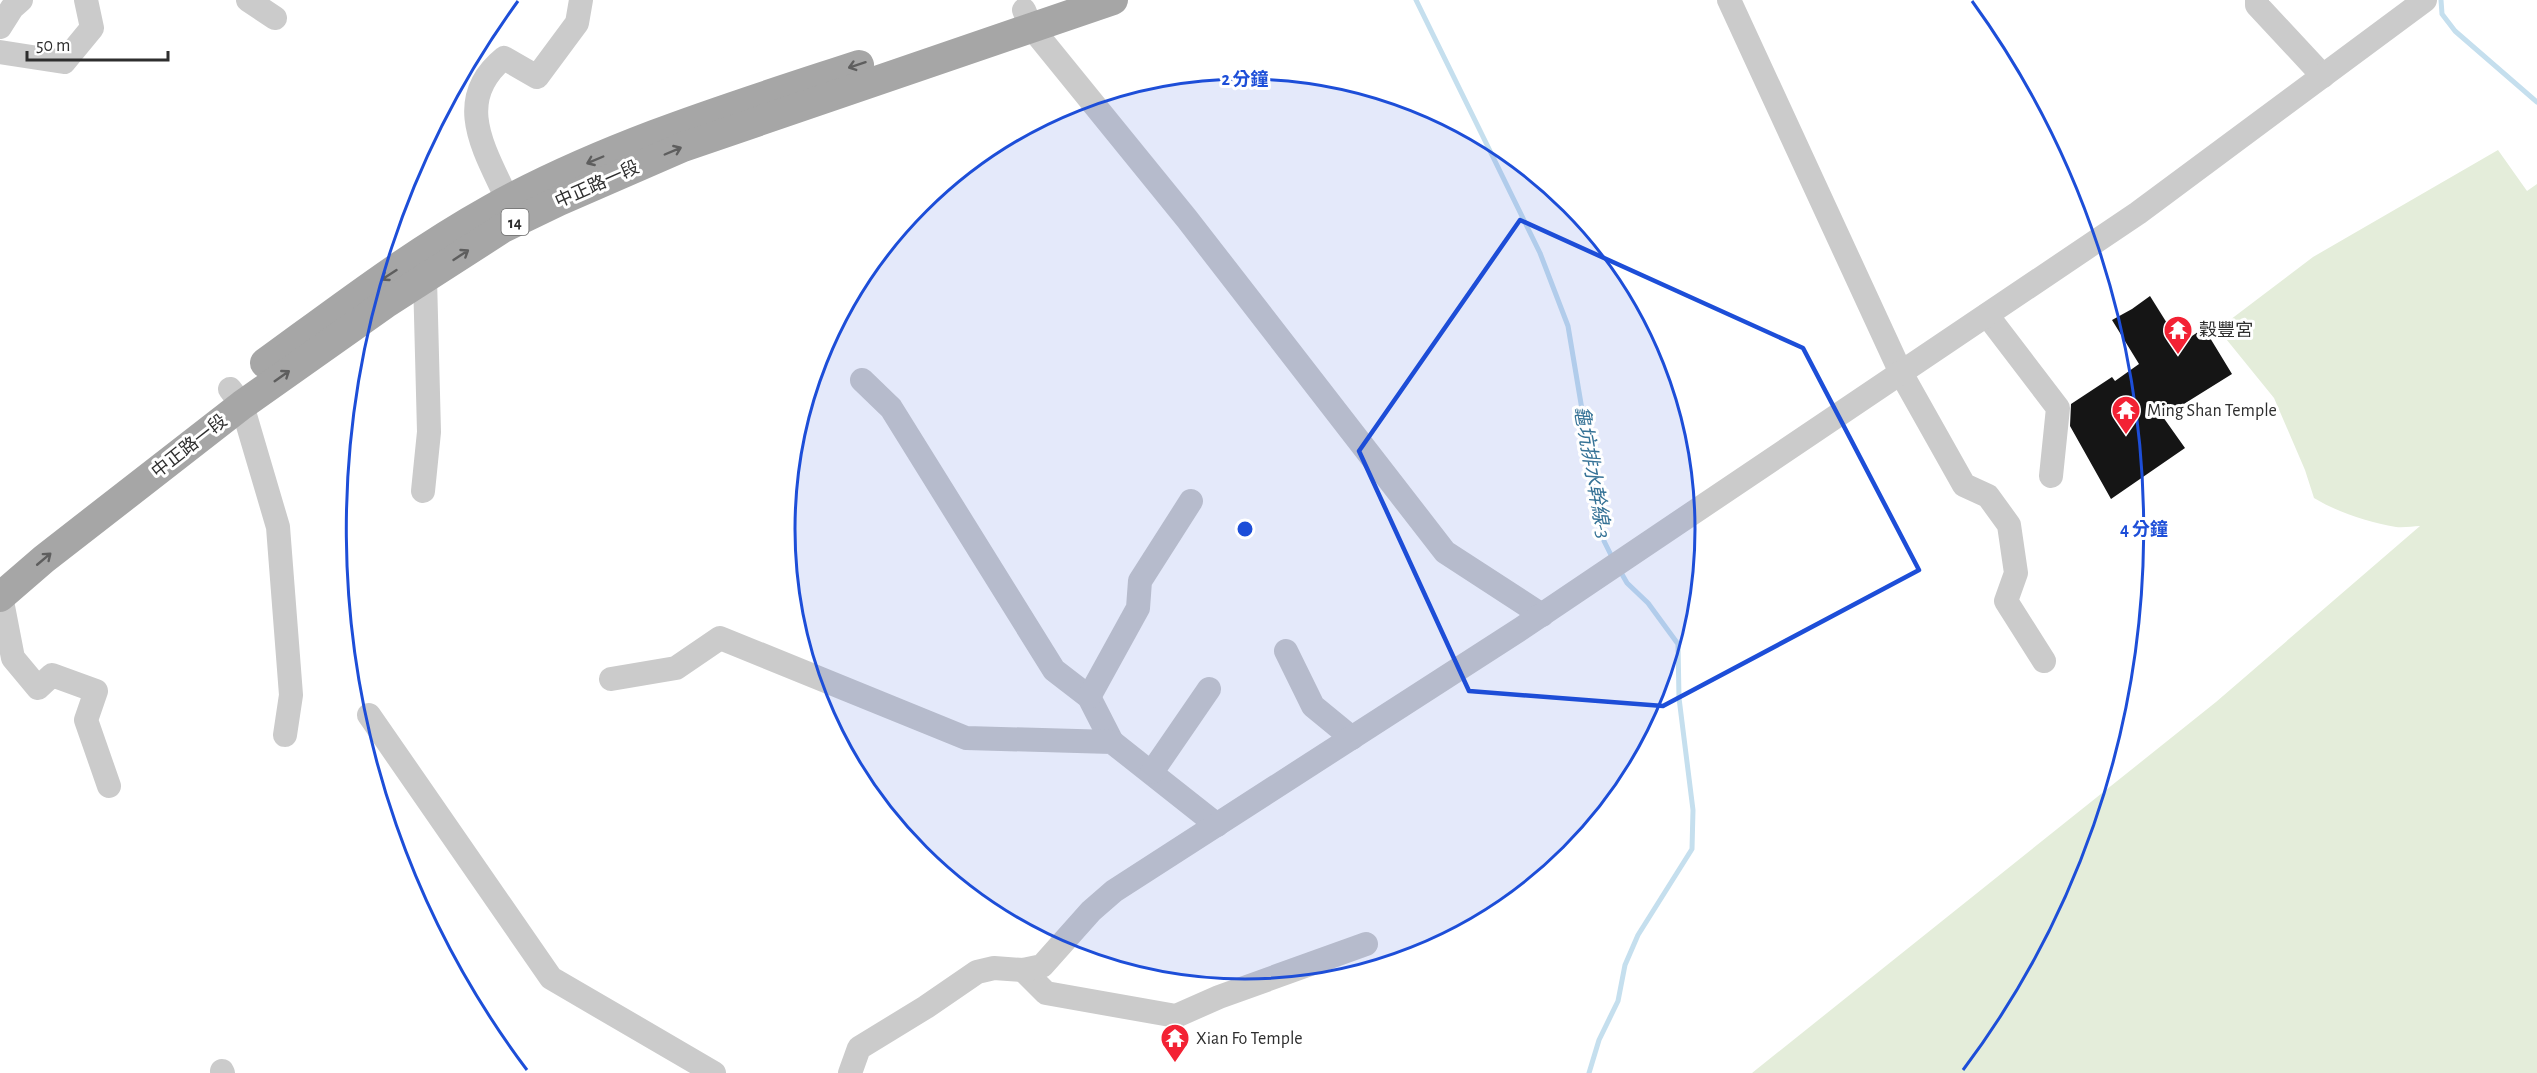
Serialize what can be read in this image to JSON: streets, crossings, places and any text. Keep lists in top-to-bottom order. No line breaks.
{"streets":{"main road":["中正路一段","14"]},"water":["龜坑排水幹線-3"],"places":{"temple":["穀豐宮","Ming Shan Temple","Xian Fo Temple"]},"scale_bar":"50 m","rings":["2 分鐘","4 分鐘"]}
